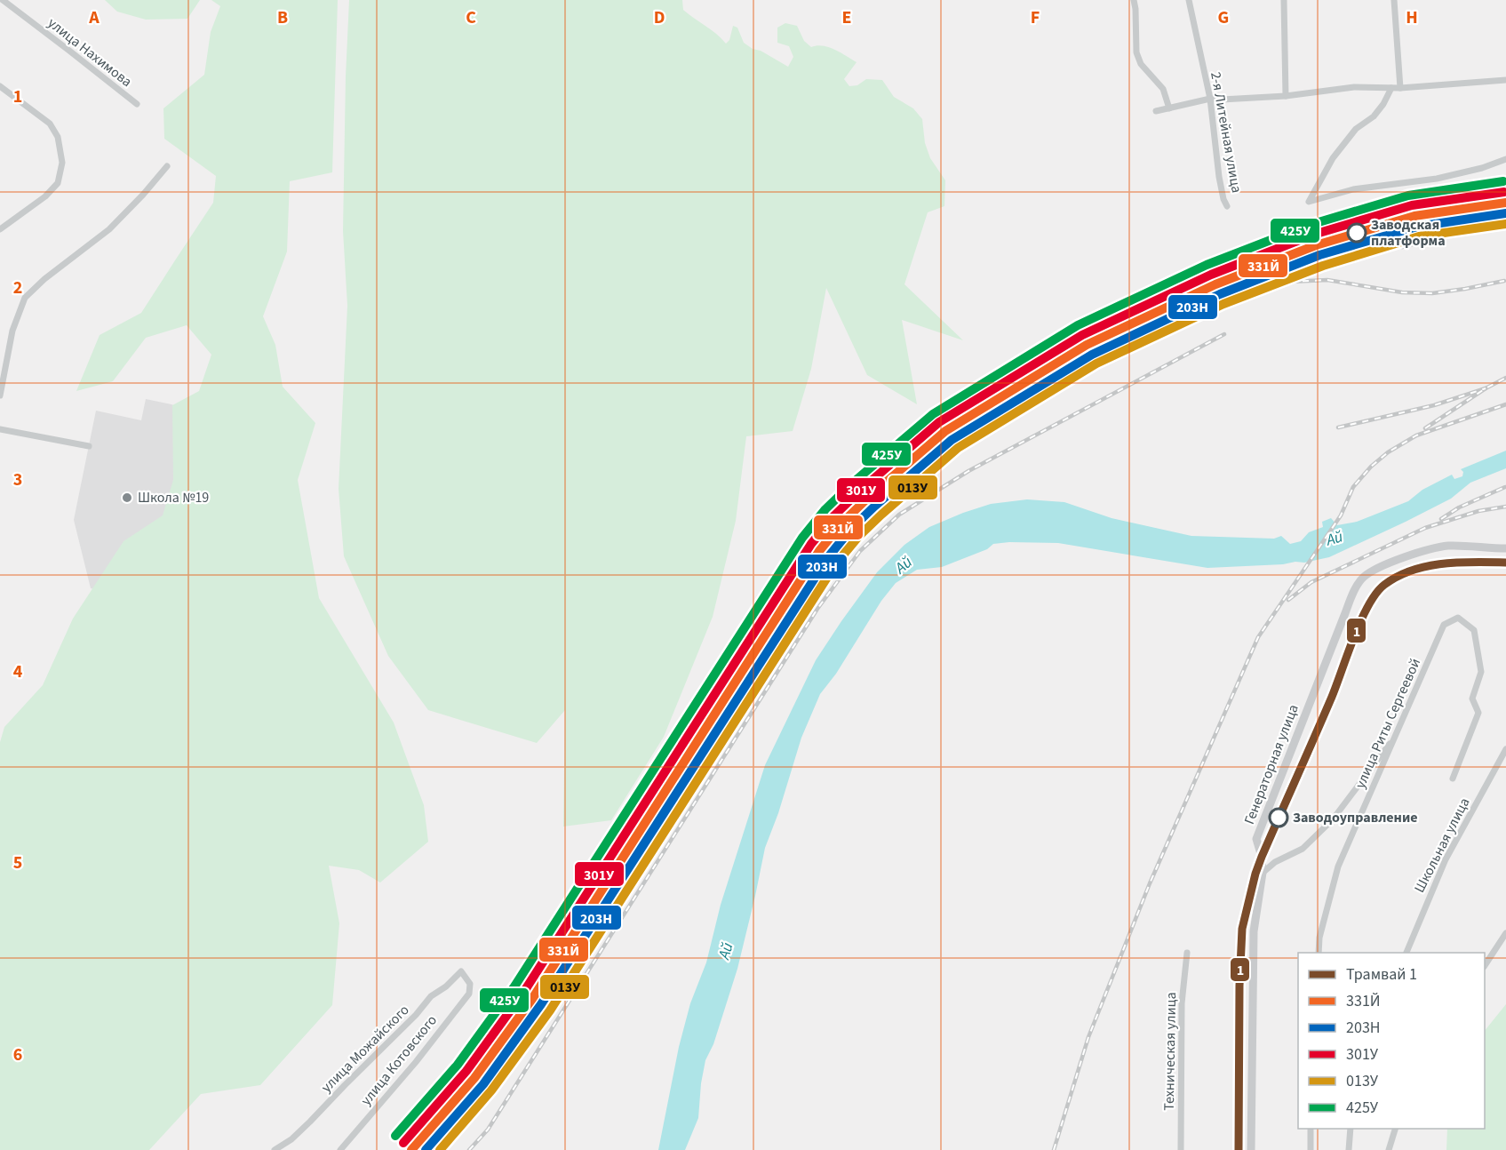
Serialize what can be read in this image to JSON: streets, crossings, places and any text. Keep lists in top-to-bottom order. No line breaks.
{"streets":{"main road":["Генераторная улица"],"street":["улица Нахимова","2-я Литейная улица","улица Риты Сергеевой","Школьная улица","улица Можайского","Техническая улица","улица Котовского"]},"crossings":[["улица Можайского","улица Котовского"]],"water":["Ай"],"places":["Заводская платформа","Школа №19","Заводоуправление"],"lines":["transit line 425У","transit line 301У","transit line 331Й","transit line 203Н","transit line 013У","tram line 1"],"legend":["Трамвай 1","331Й","203Н","301У","013У","425У"],"grid":{"columns":["A","B","C","D","E","F","G","H"],"rows":["1","2","3","4","5","6"]}}
